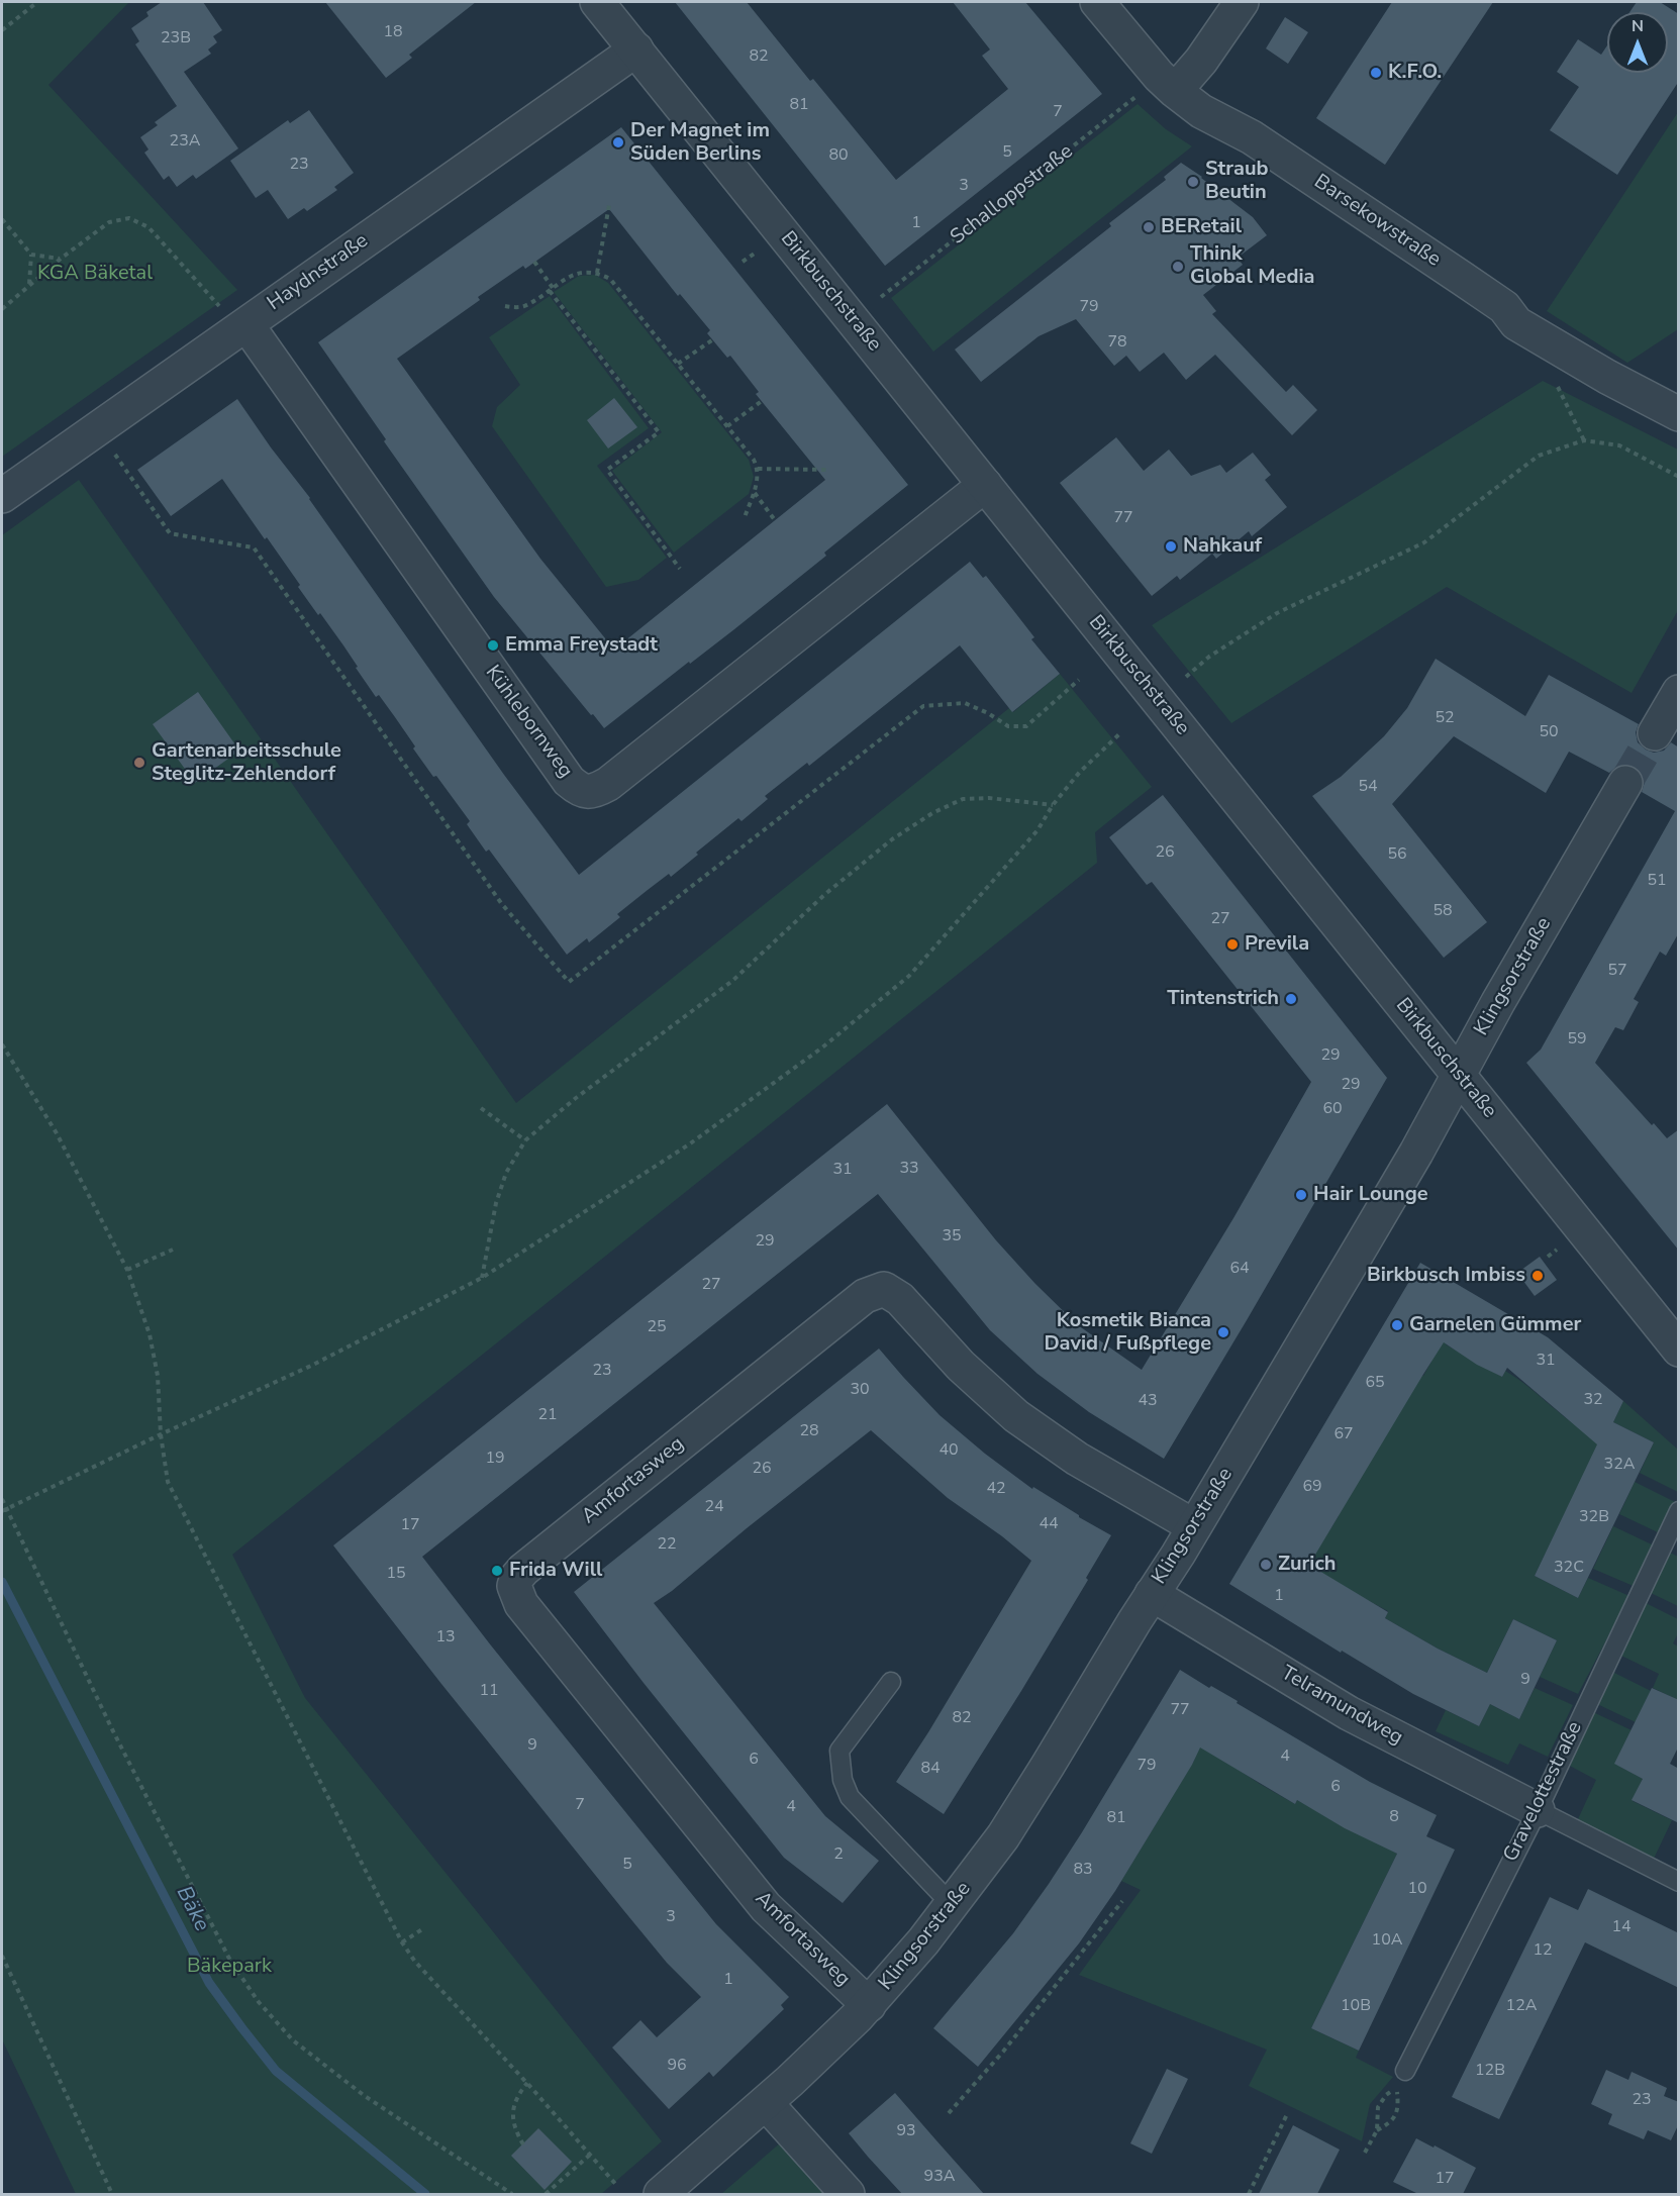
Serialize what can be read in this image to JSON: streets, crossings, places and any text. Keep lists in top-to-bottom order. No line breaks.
{"streets":{"street":["Barsekowstraße","Haydnstraße","Birkbuschstraße","Kühlebornweg","Klingsorstraße","Amfortasweg","Telramundweg"],"lane":["Gravelottestraße"],"path":["Schalloppstraße"]},"crossings":[["Haydnstraße","Birkbuschstraße"],["Haydnstraße","Kühlebornweg"],["Birkbuschstraße","Kühlebornweg"],["Birkbuschstraße","Klingsorstraße"],["Klingsorstraße","Amfortasweg"],["Klingsorstraße","Telramundweg"],["Telramundweg","Gravelottestraße"]],"water":["Bäke"],"parks":["KGA Bäketal","Bäkepark"],"places":["K.F.O.","Der Magnet im Süden Berlins","Straub Beutin","BERetail","Think Global Media","Nahkauf","Emma Freystadt","Gartenarbeitsschule Steglitz-Zehlendorf","Previla","Tintenstrich","Hair Lounge","Birkbusch Imbiss","Garnelen Gümmer","Kosmetik Bianca David / Fußpflege","Zurich","Frida Will"],"house_numbers":["18","23B","82","81","7","23A","5","80","23","3","1","79","78","77","52","50","54","26","56","51","58","27","57","59","29","29","60","33","31","35","29","64","27","25","31","23","65","30","32","43","21","28","67","40","19","32A","26","69","42","24","32B","44","17","22","32C","15","1","13","9","11","77","82","9","4","6","79","84","6","7","4","8","81","2","5","83","10","3","14","10A","12","1","10B","12A","96","12B","23","93","93A","17"],"north":"top"}
